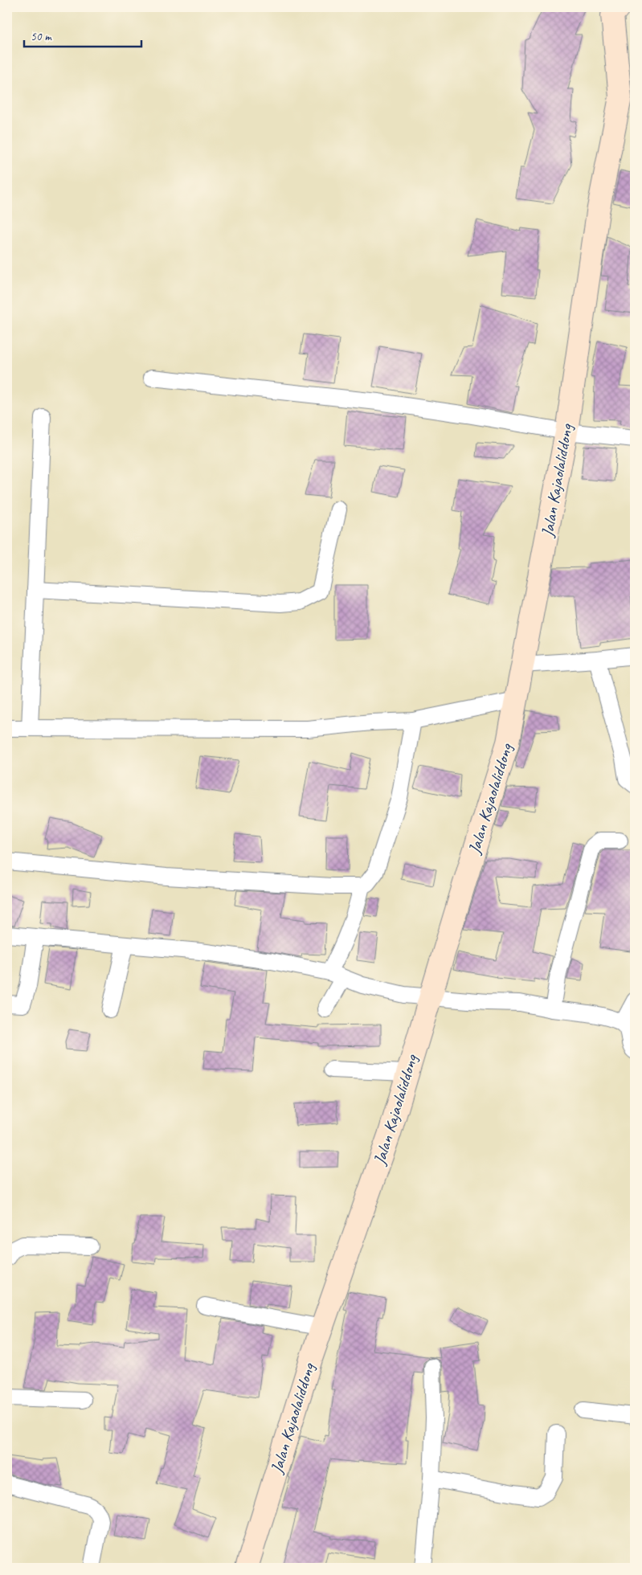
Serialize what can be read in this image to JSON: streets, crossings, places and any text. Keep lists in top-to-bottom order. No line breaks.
{"streets":{"street":["Jalan Kajaolaliddong"]},"scale_bar":"50 m"}
